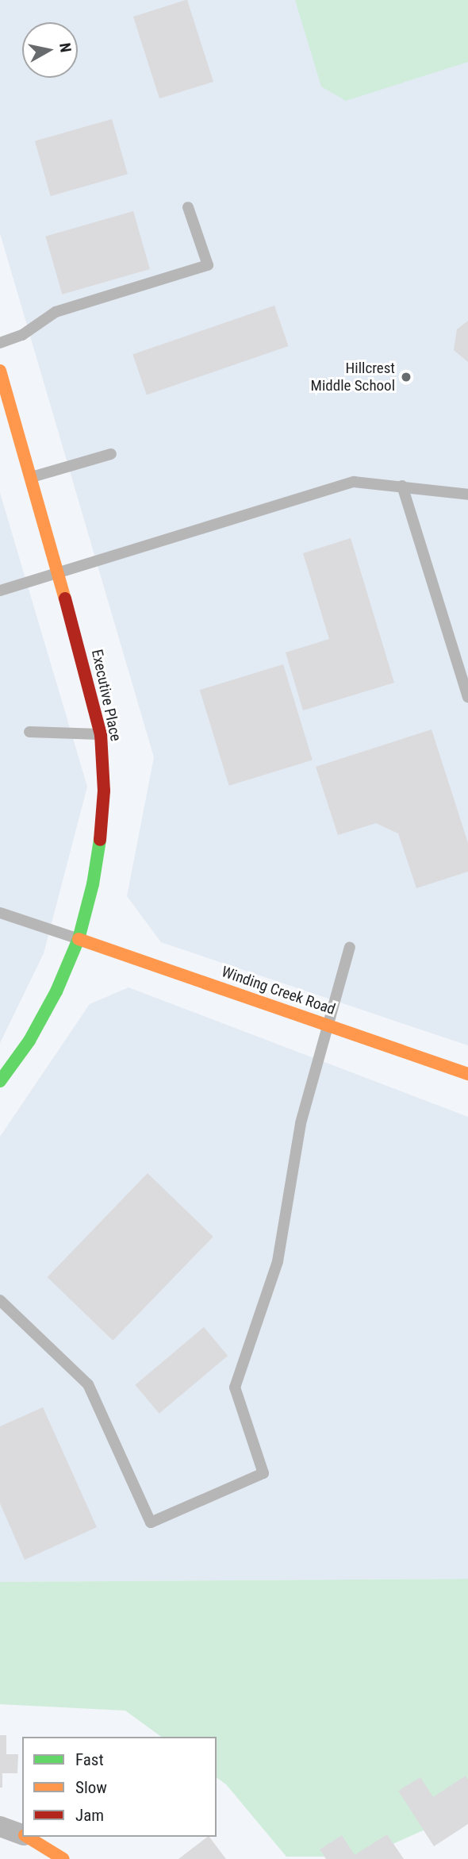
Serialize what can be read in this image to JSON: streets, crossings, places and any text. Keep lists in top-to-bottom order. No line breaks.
{"streets":{"street":["Executive Place","Winding Creek Road"]},"crossings":[["Executive Place","Winding Creek Road"]],"places":["Hillcrest Middle School"],"legend":["Fast","Slow","Jam"],"north":"right"}
